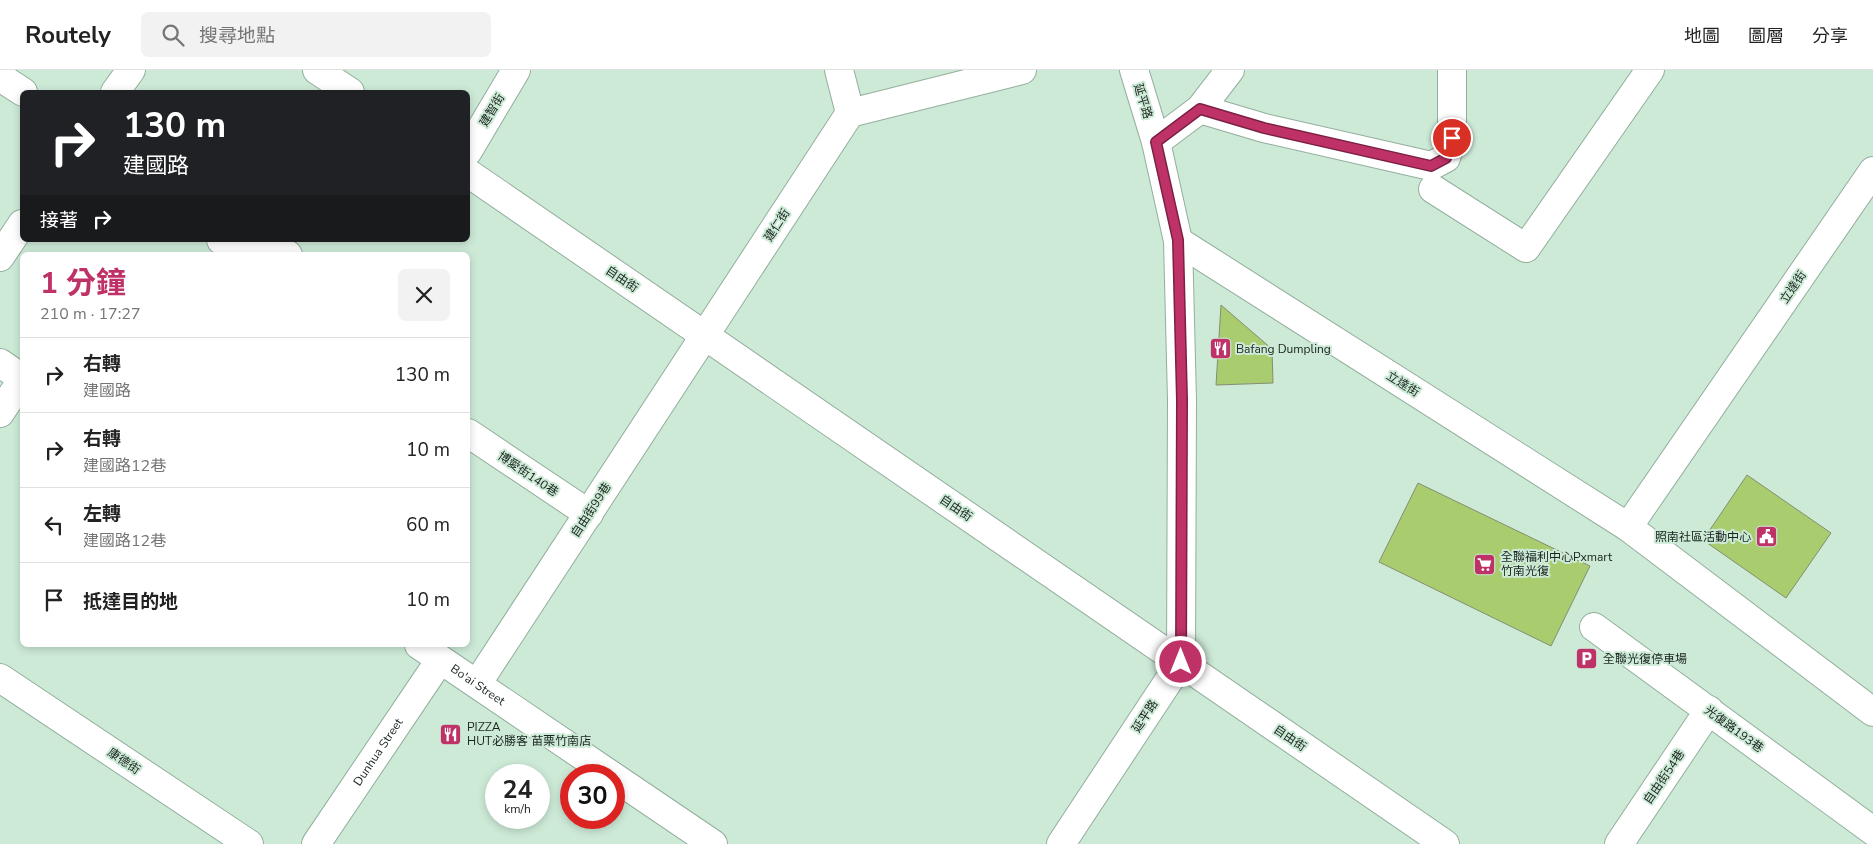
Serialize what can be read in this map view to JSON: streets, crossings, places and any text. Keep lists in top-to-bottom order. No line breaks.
{"streets":{"street":["延平路","建智街","建仁街","自由街","立達街","博愛街140巷","自由街99巷","Bo'ai Street","光復路193巷","Dunhua Street","康德街","自由街54巷"]},"crossings":[["延平路","自由街"],["延平路","立達街"],["建仁街","自由街"],["建仁街","自由街99巷"],["自由街","自由街99巷"],["博愛街140巷","自由街99巷"],["自由街99巷","Bo'ai Street"],["Bo'ai Street","Dunhua Street"],["光復路193巷","自由街54巷"]],"places":{"restaurant":["Bafang Dumpling","PIZZA HUT必勝客 苗栗竹南店"],"public building":["照南社區活動中心"],"supermarket":["全聯福利中心Pxmart 竹南光復"],"parking":["全聯光復停車場"]},"page":{"header":"Routely","search":"搜尋地點","nav":["地圖","圖層","分享"],"turn":["130 m","建國路"],"then":"接著","heading":["1 分鐘","210 m · 17:27"],"list":[{"name":"右轉","note":"建國路","value":"130 m"},{"name":"右轉","note":"建國路12巷","value":"10 m"},{"name":"左轉","note":"建國路12巷","value":"60 m"},{"name":"抵達目的地","value":"10 m"}],"speed":"24 km/h","limit":"30"}}
